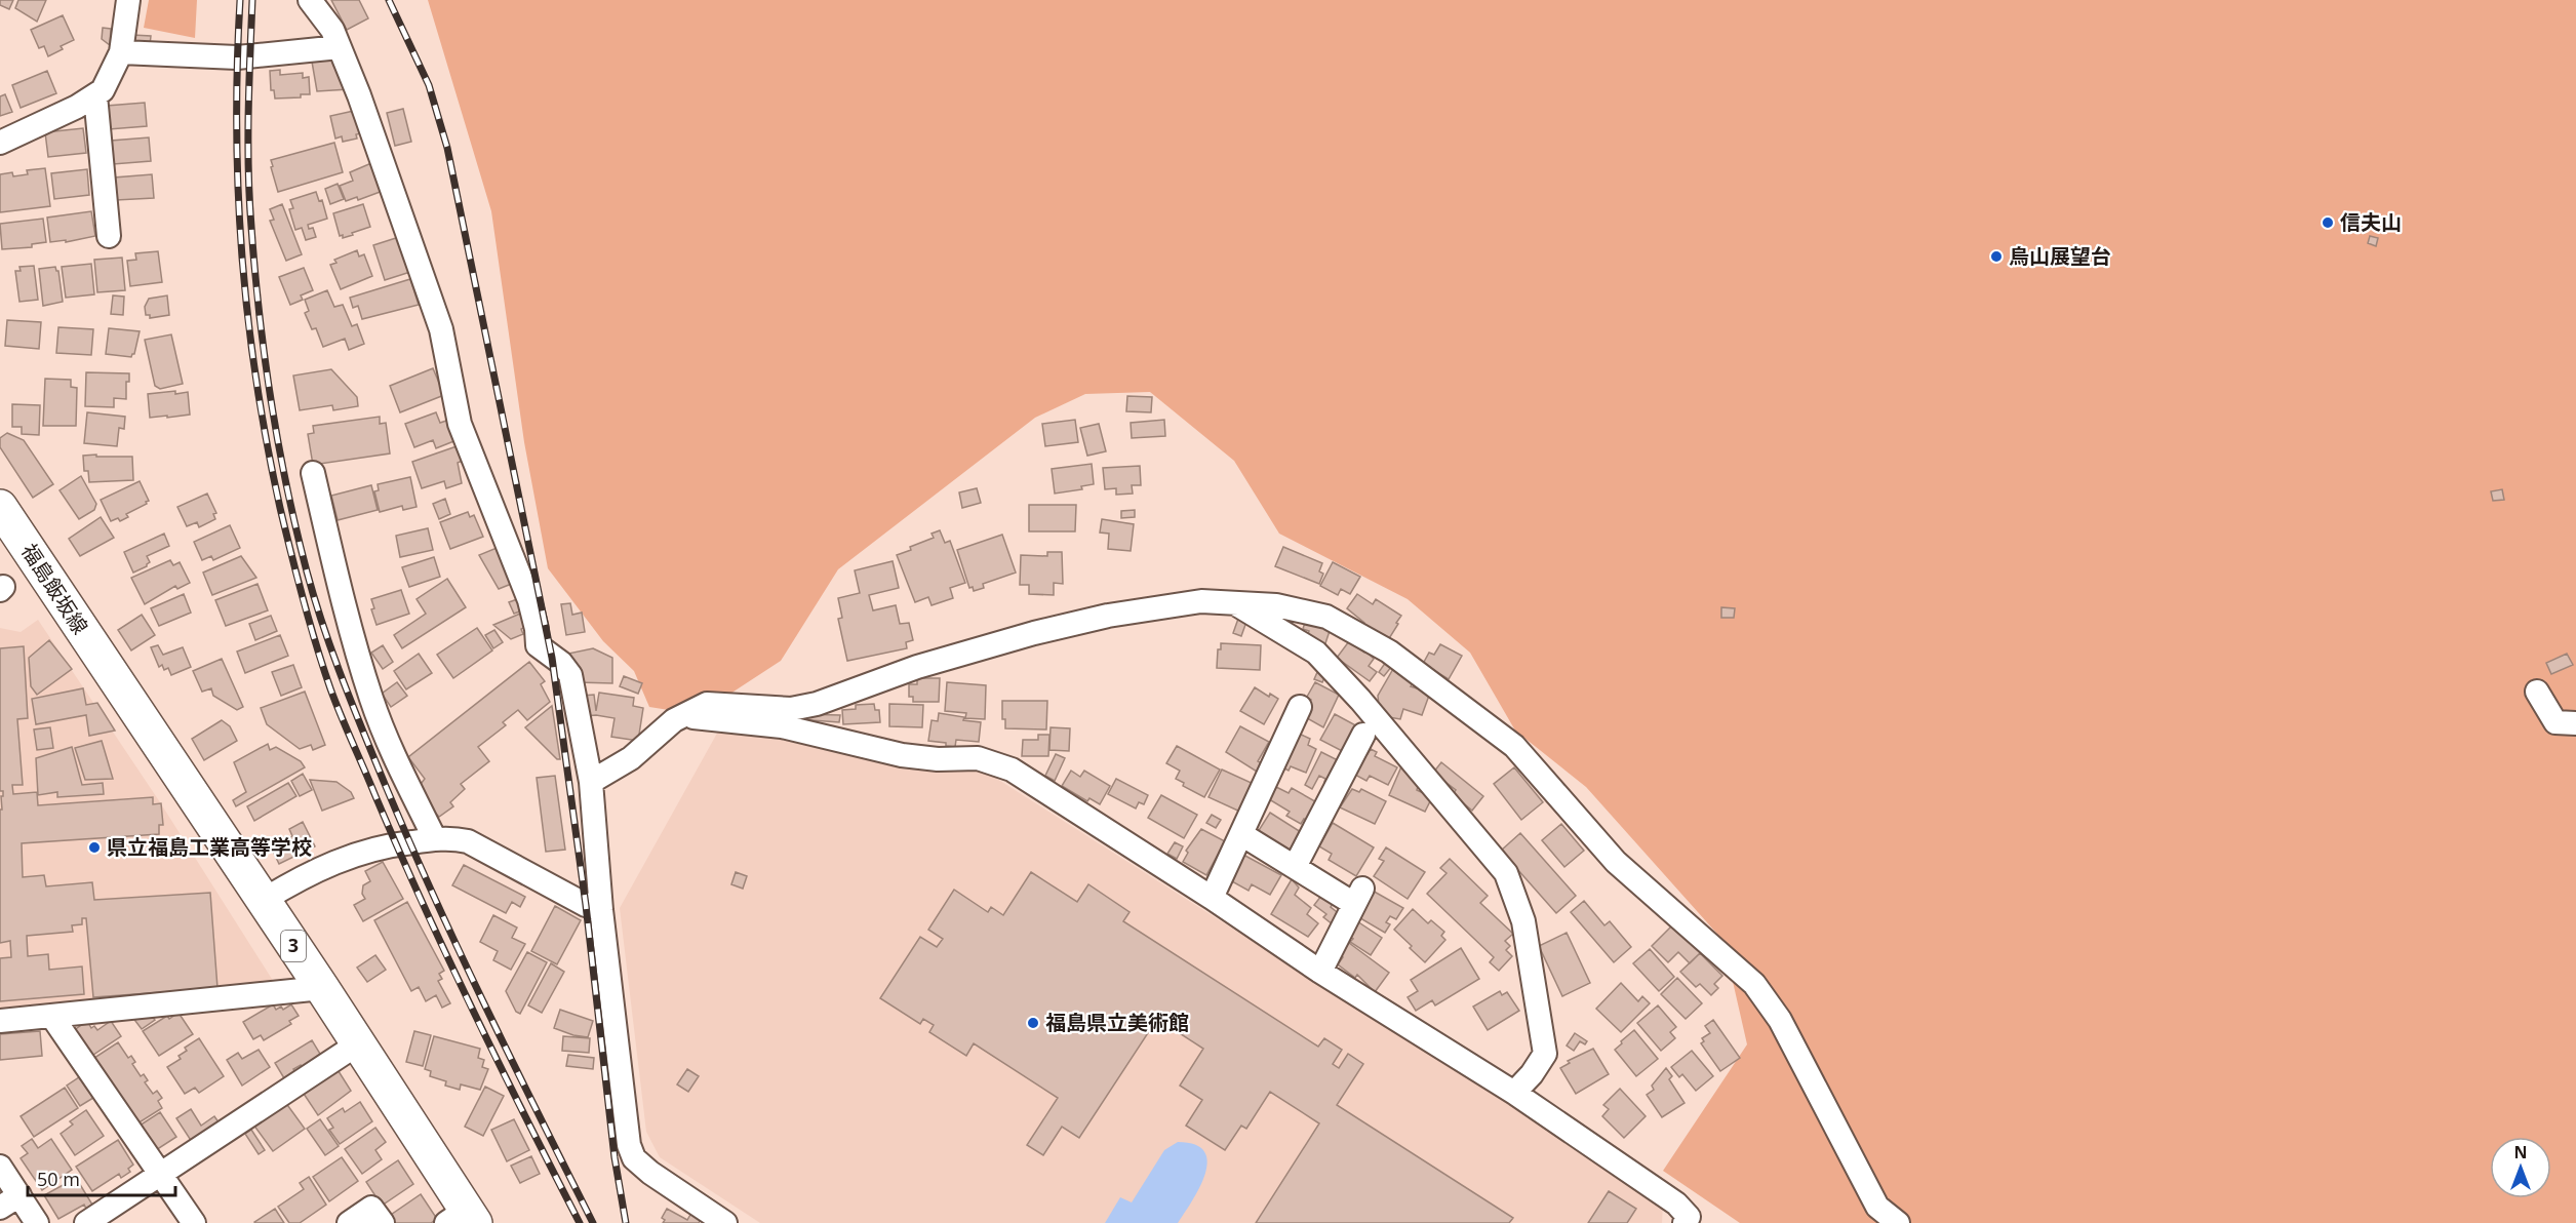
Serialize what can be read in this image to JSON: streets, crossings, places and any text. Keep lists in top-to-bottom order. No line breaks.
{"streets":{"main road":["福島飯坂線","3"]},"crossings":[["福島飯坂線","3"]],"places":["信夫山","烏山展望台","県立福島工業高等学校","福島県立美術館"],"scale_bar":"50 m","north":"top"}
